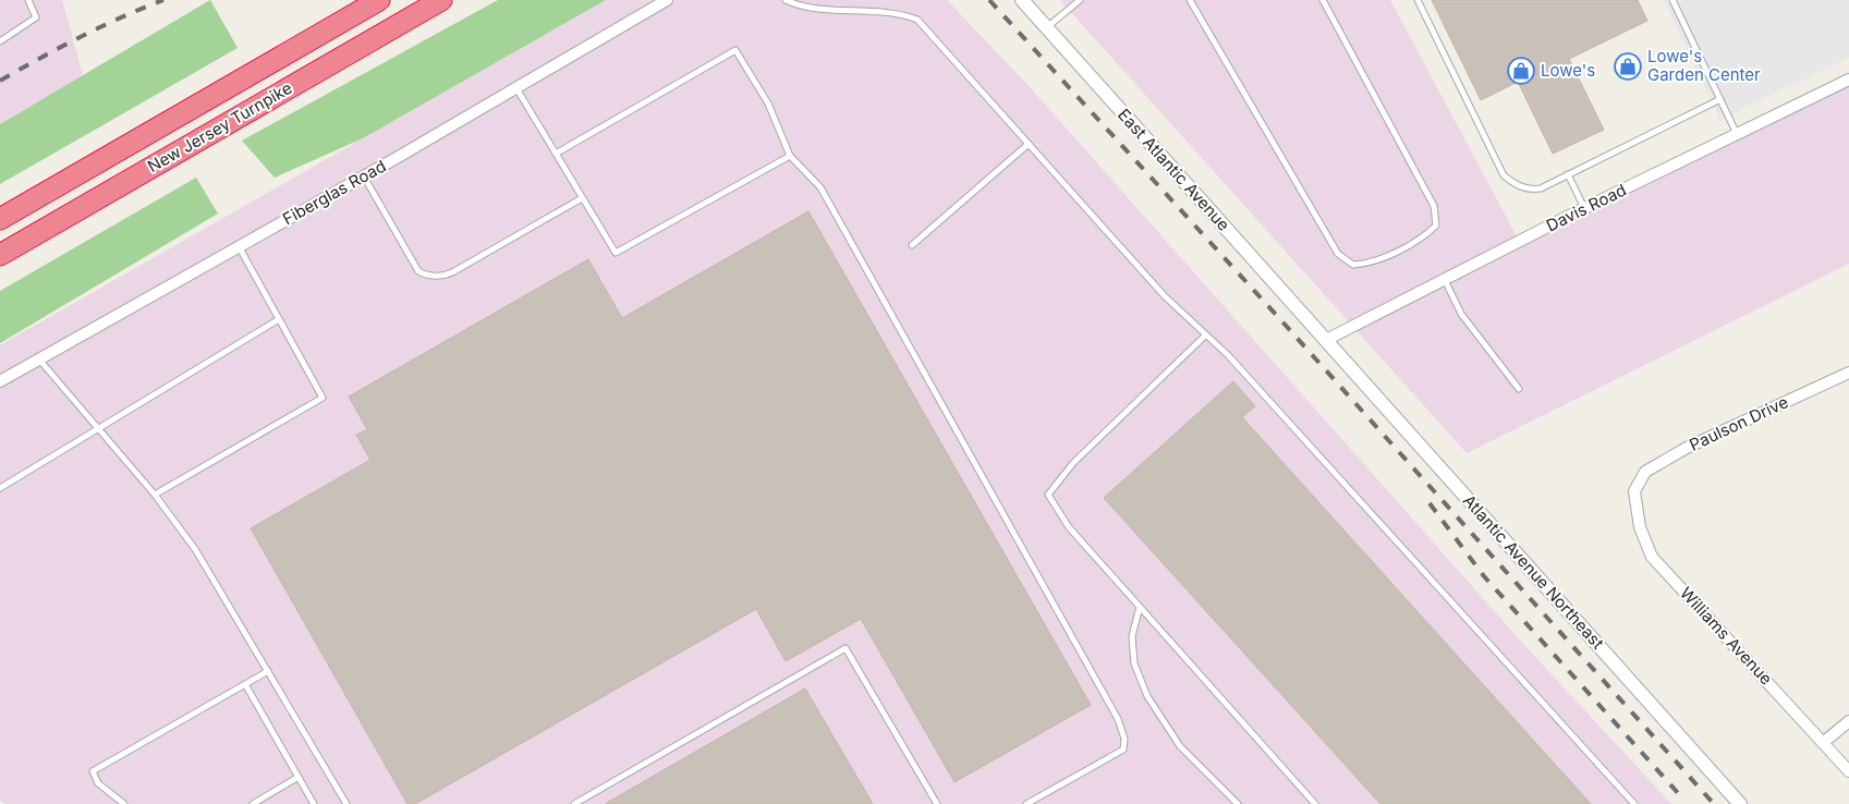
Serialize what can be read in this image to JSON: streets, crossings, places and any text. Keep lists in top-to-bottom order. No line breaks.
{"streets":{"highway":["New Jersey Turnpike"],"street":["East Atlantic Avenue","Fiberglas Road","Davis Road","Paulson Drive","Atlantic Avenue Northeast","Williams Avenue"]},"crossings":[["East Atlantic Avenue","Davis Road"],["East Atlantic Avenue","Atlantic Avenue Northeast"],["Davis Road","Atlantic Avenue Northeast"],["Paulson Drive","Williams Avenue"]],"places":{"shop":["Lowe's Garden Center","Lowe's"]}}
